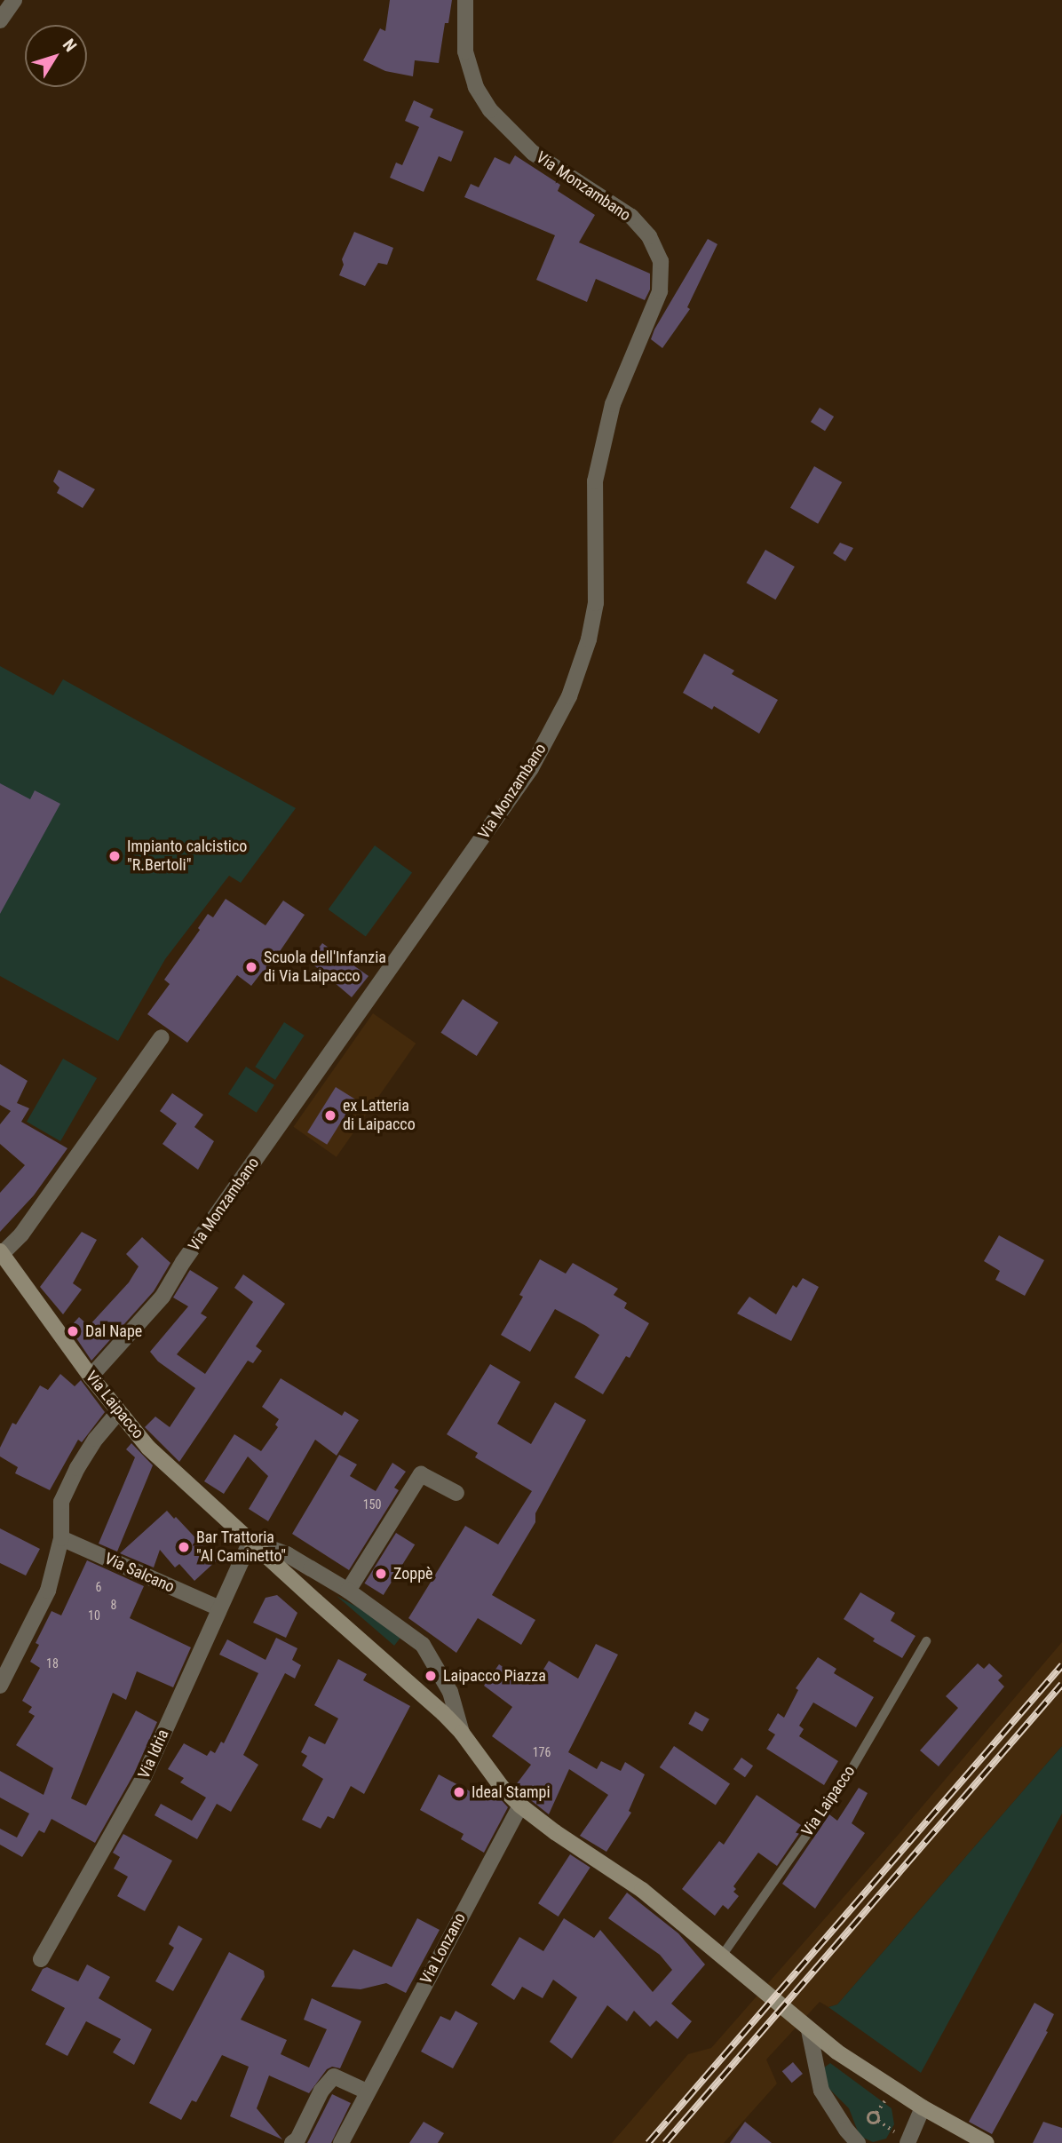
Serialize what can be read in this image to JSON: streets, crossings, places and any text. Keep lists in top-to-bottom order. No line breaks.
{"streets":{"street":["Via Monzambano","Via Laipacco","Via Salcano","Via Idria","Via Lonzano"]},"crossings":[["Via Monzambano","Via Laipacco"],["Via Laipacco","Via Idria"],["Via Laipacco","Via Lonzano"],["Via Salcano","Via Idria"]],"places":["Impianto calcistico \"R.Bertoli\"","Scuola dell'Infanzia di Via Laipacco","ex Latteria di Laipacco","Dal Nape","Bar Trattoria \"Al Caminetto\"","Zoppè","Laipacco Piazza","Ideal Stampi"],"house_numbers":["150","6","8","10","18","176"],"north":"top right"}
